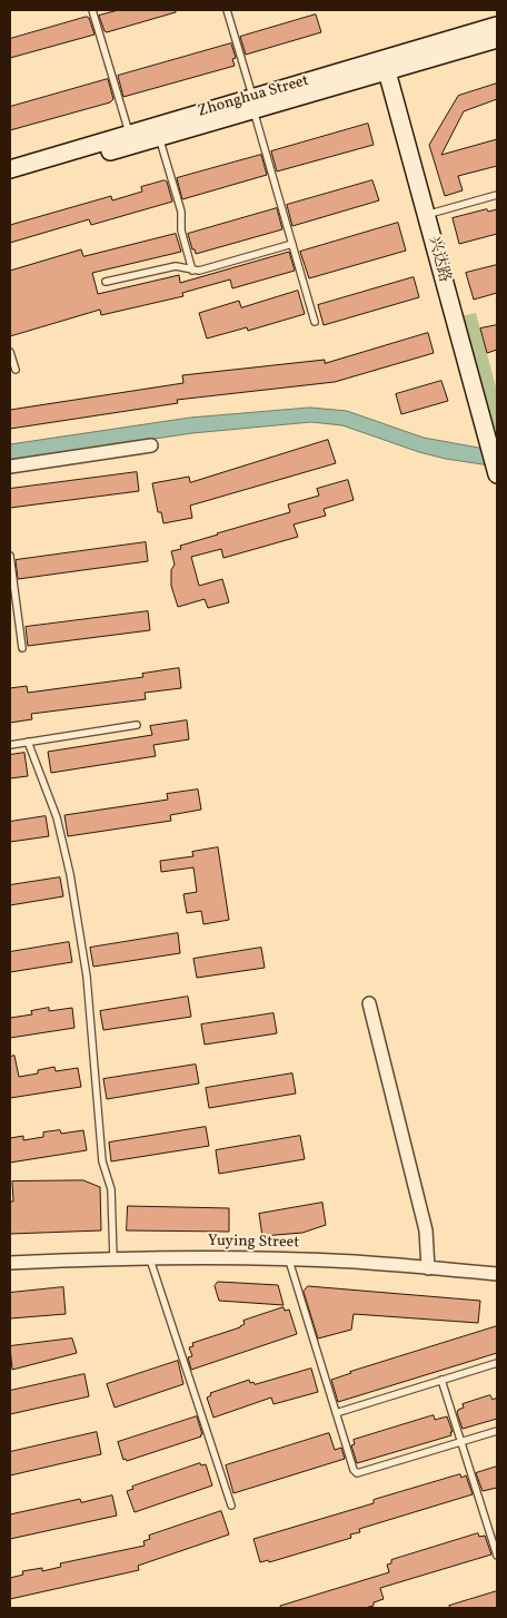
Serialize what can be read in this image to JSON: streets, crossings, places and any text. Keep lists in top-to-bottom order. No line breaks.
{"streets":{"street":["Zhonghua Street","兴达路","Yuying Street"]},"crossings":[["Zhonghua Street","兴达路"]]}
